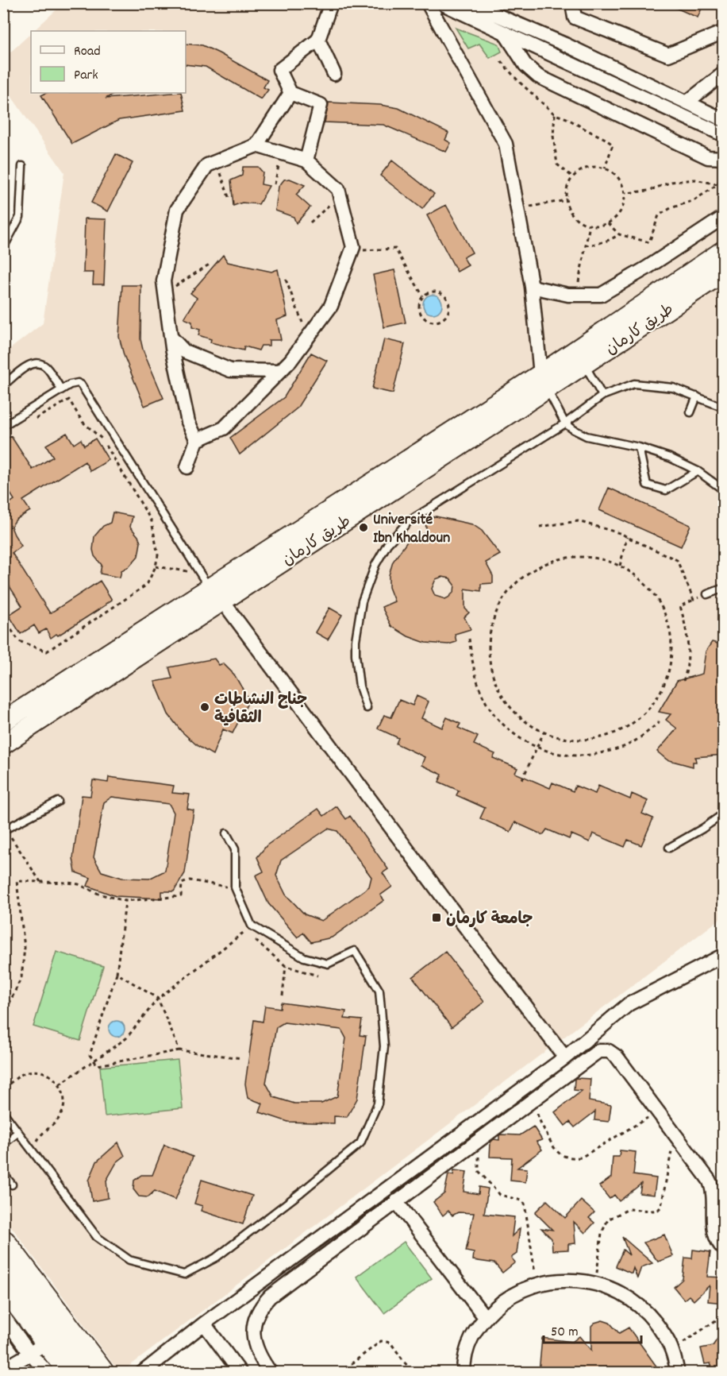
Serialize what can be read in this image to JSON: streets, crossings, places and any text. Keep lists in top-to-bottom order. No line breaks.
{"streets":{"street":["طريق كارمان"]},"places":{"other":["Université Ibn Khaldoun","جناح النشاطات الثقافية"],"transit":["جامعة كارمان"]},"legend":["Road","Park"],"scale_bar":"50 m"}
